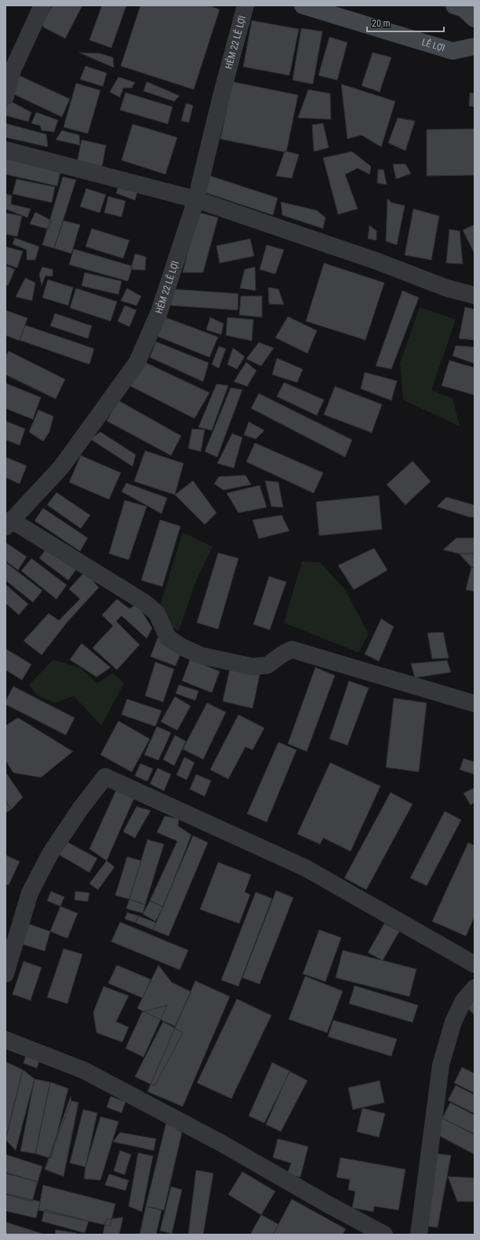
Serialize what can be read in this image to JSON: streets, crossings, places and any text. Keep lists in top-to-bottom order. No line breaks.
{"streets":{"main road":["LÊ LỢI"],"street":["HẺM 22 LÊ LỢI"]},"scale_bar":"20 m"}
